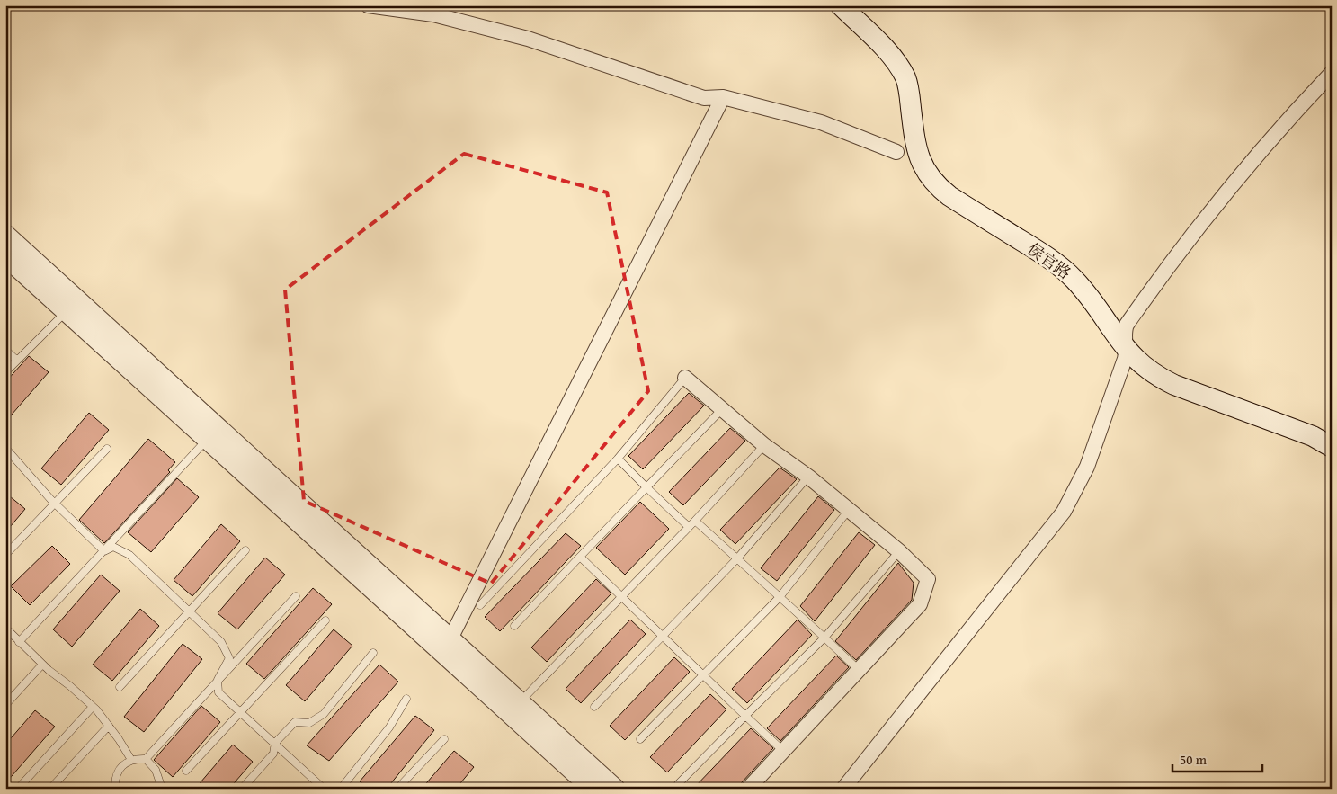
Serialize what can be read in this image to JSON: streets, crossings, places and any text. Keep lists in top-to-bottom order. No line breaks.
{"streets":{"main road":["侯官路"]},"scale_bar":"50 m"}
